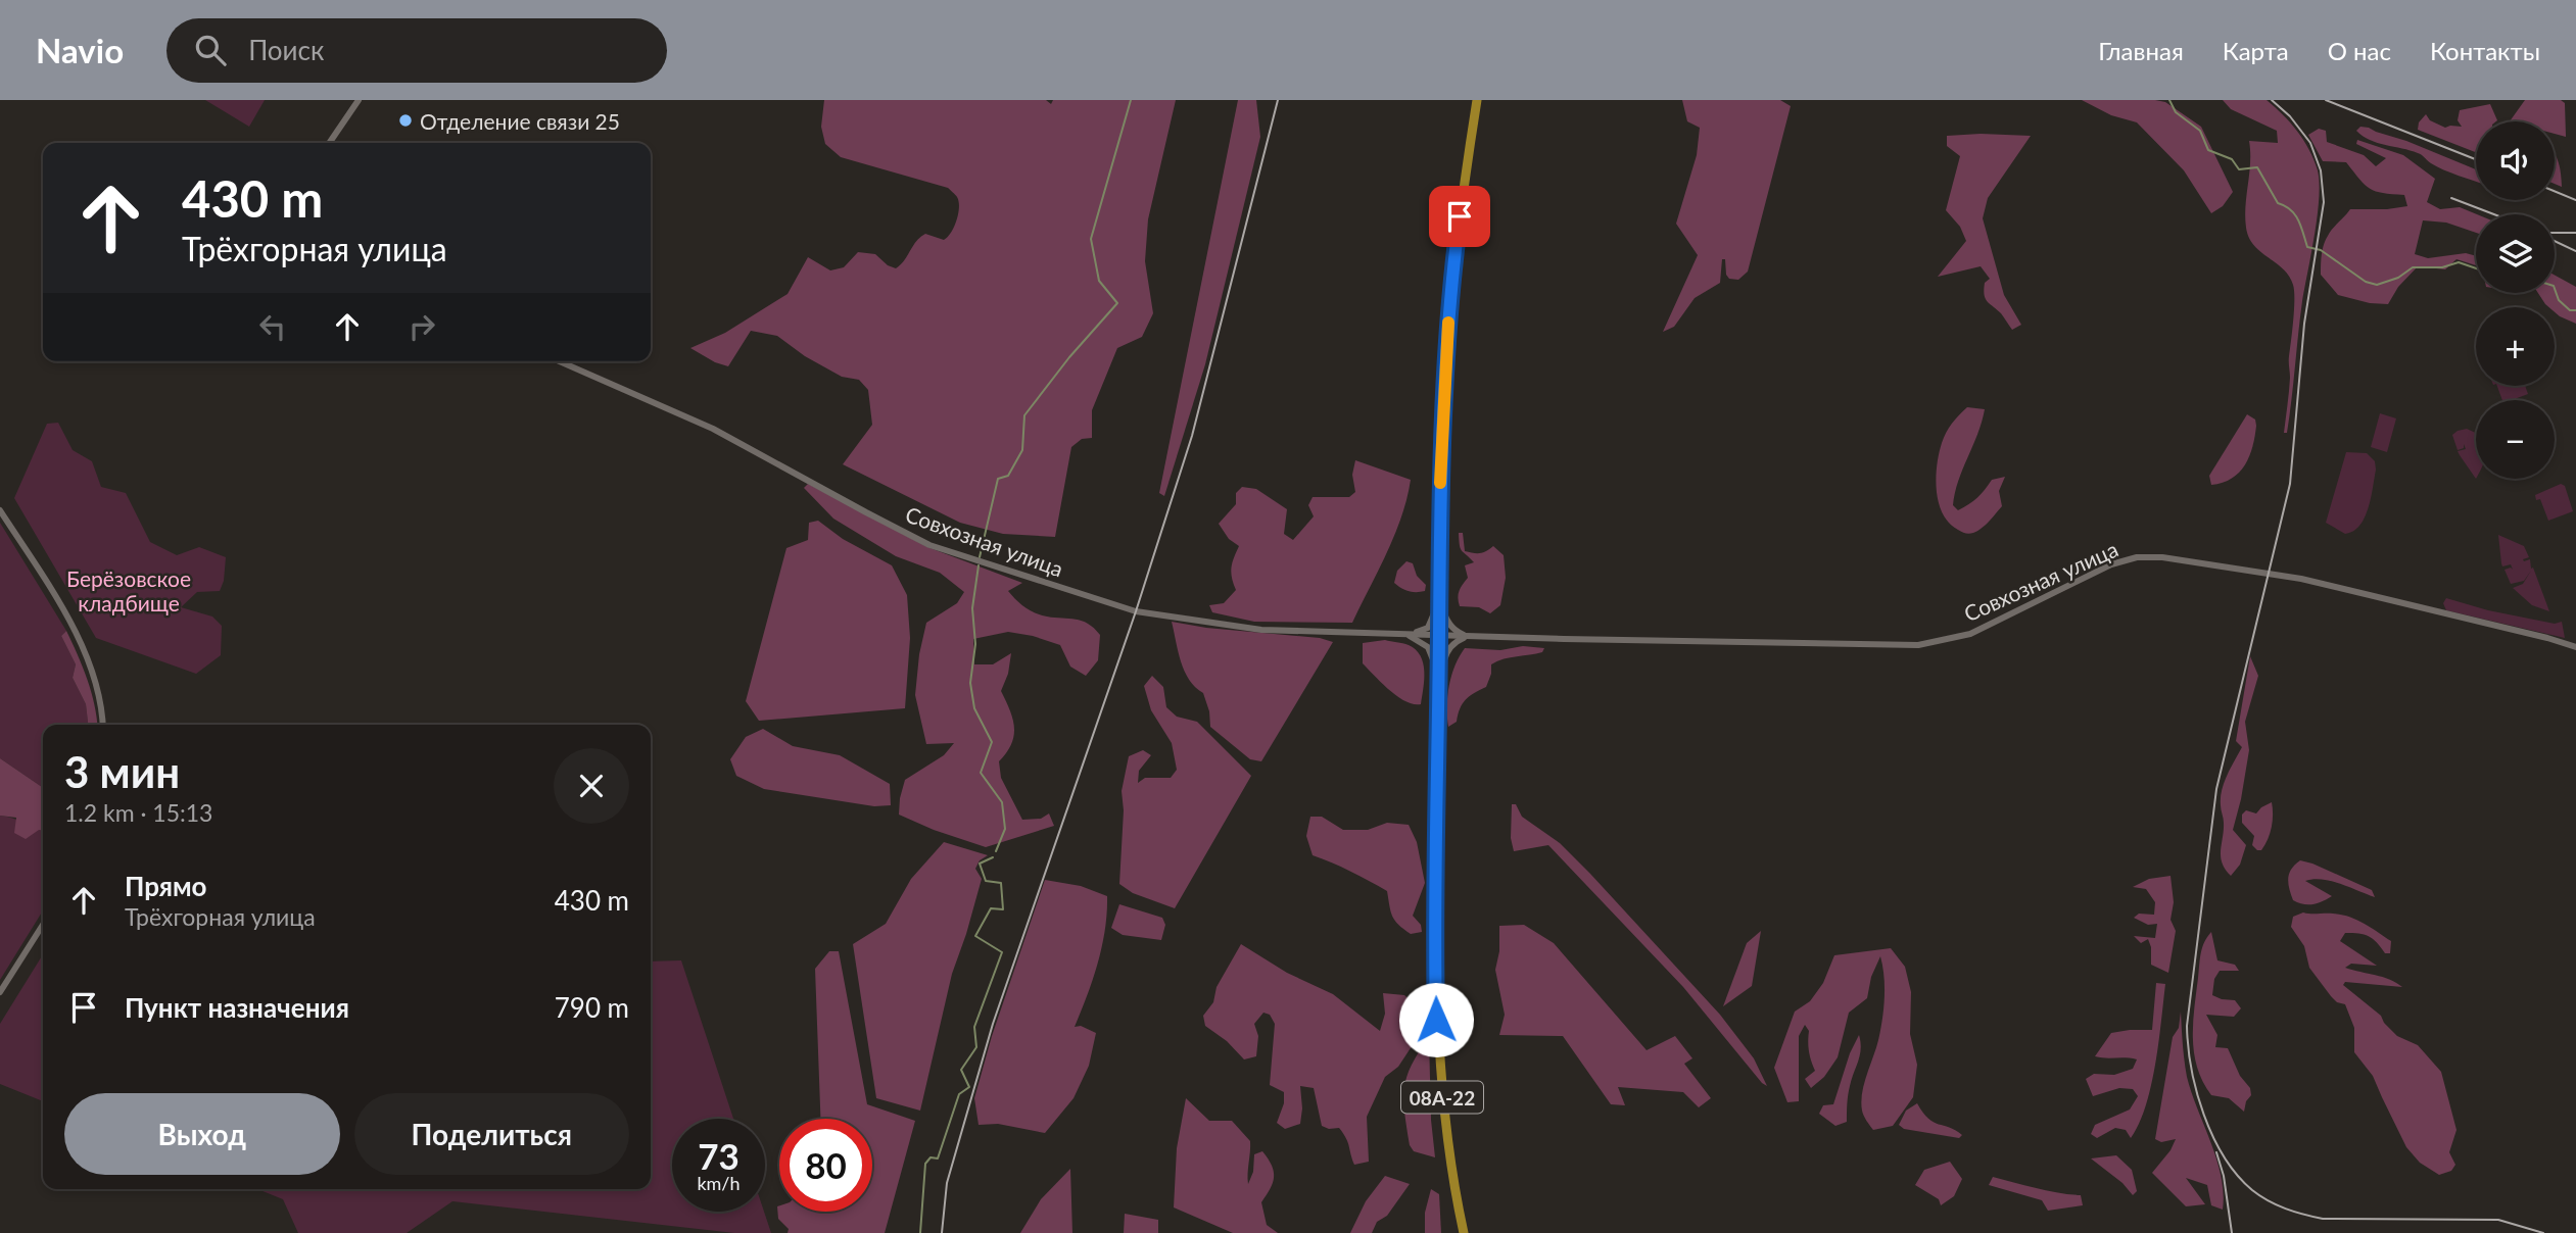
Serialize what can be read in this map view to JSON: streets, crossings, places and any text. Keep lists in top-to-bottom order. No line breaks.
{"streets":{"highway":["08А-22"],"main road":["Совхозная улица"]},"crossings":[["Совхозная улица","08А-22"]],"parks":["Берёзовское кладбище"],"places":["Отделение связи 25"],"page":{"header":"Navio","search":"Поиск","nav":["Главная","Карта","О нас","Контакты"],"map_buttons":["+","−"],"turn":["430 m","Трёхгорная улица"],"heading":["3 мин","1.2 km · 15:13"],"list":[{"name":"Прямо","note":"Трёхгорная улица","value":"430 m"},{"name":"Пункт назначения","value":"790 m"}],"buttons":["Выход","Поделиться"],"speed":"73 km/h","limit":"80"}}
